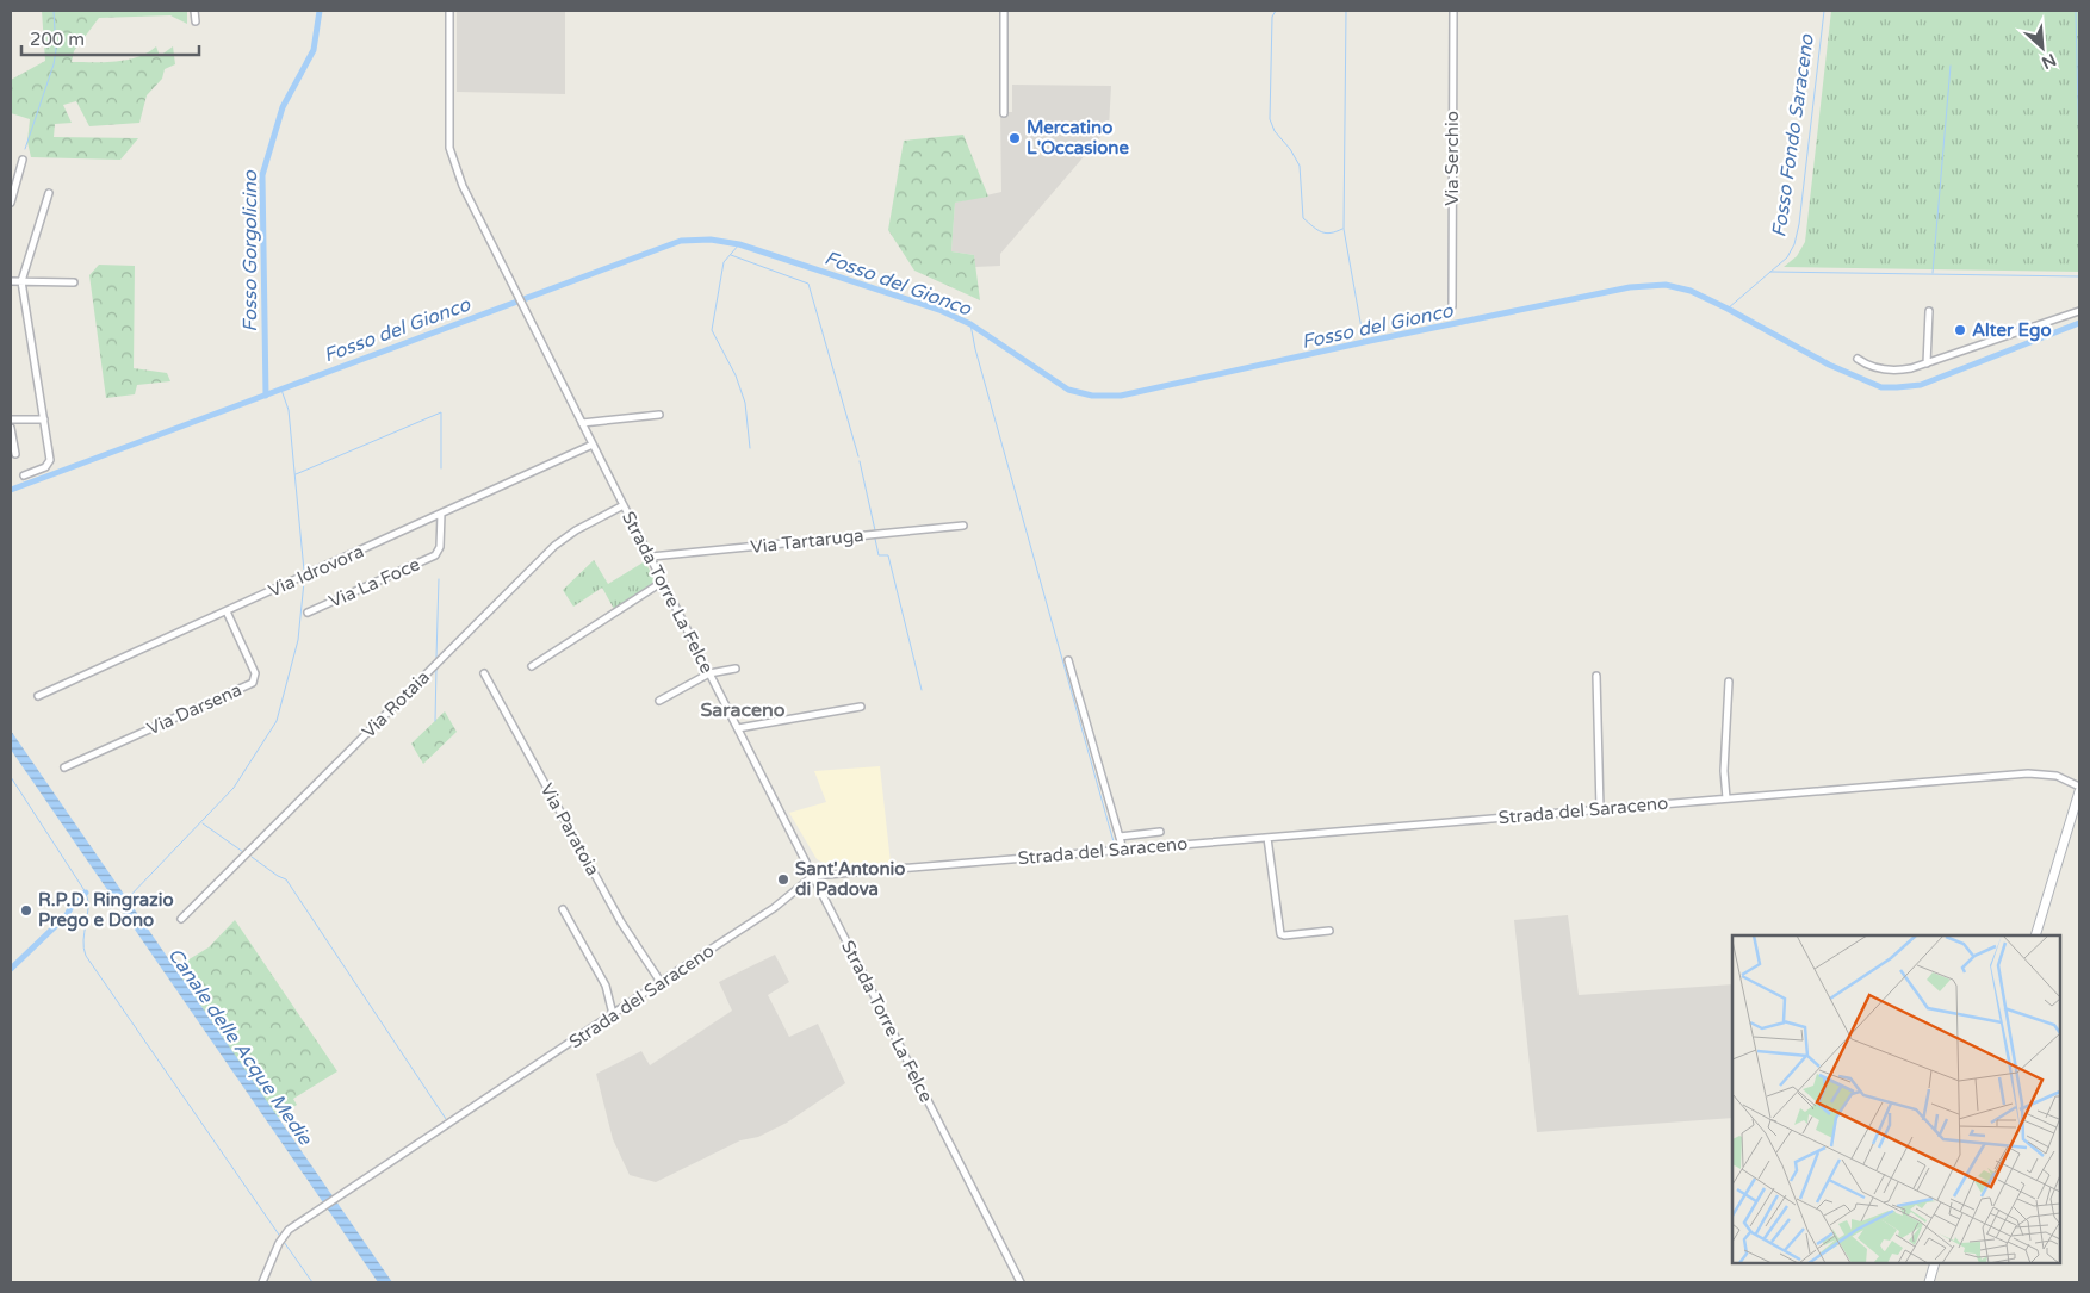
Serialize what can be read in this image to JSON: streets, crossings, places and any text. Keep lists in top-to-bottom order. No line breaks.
{"streets":{"street":["Via Serchio","Via Tartaruga","Via Idrovora","Via La Foce","Strada Torre La Felce","Via Rotaia","Via Darsena","Strada del Saraceno","Via Paratoia"]},"crossings":[["Via Tartaruga","Strada Torre La Felce"],["Via Idrovora","Via La Foce"],["Via Idrovora","Strada Torre La Felce"],["Via Idrovora","Via Darsena"],["Strada Torre La Felce","Via Rotaia"],["Strada Torre La Felce","Strada del Saraceno"],["Strada del Saraceno","Via Paratoia"]],"districts":["Saraceno"],"water":["Fosso Fondo Saraceno","Fosso Gorgolicino","Fosso del Gionco","Canale delle Acque Medie"],"places":["Mercatino L'Occasione","Alter Ego","Sant'Antonio di Padova","R.P.D. Ringrazio Prego e Dono"],"scale_bar":"200 m","north":"bottom right"}
